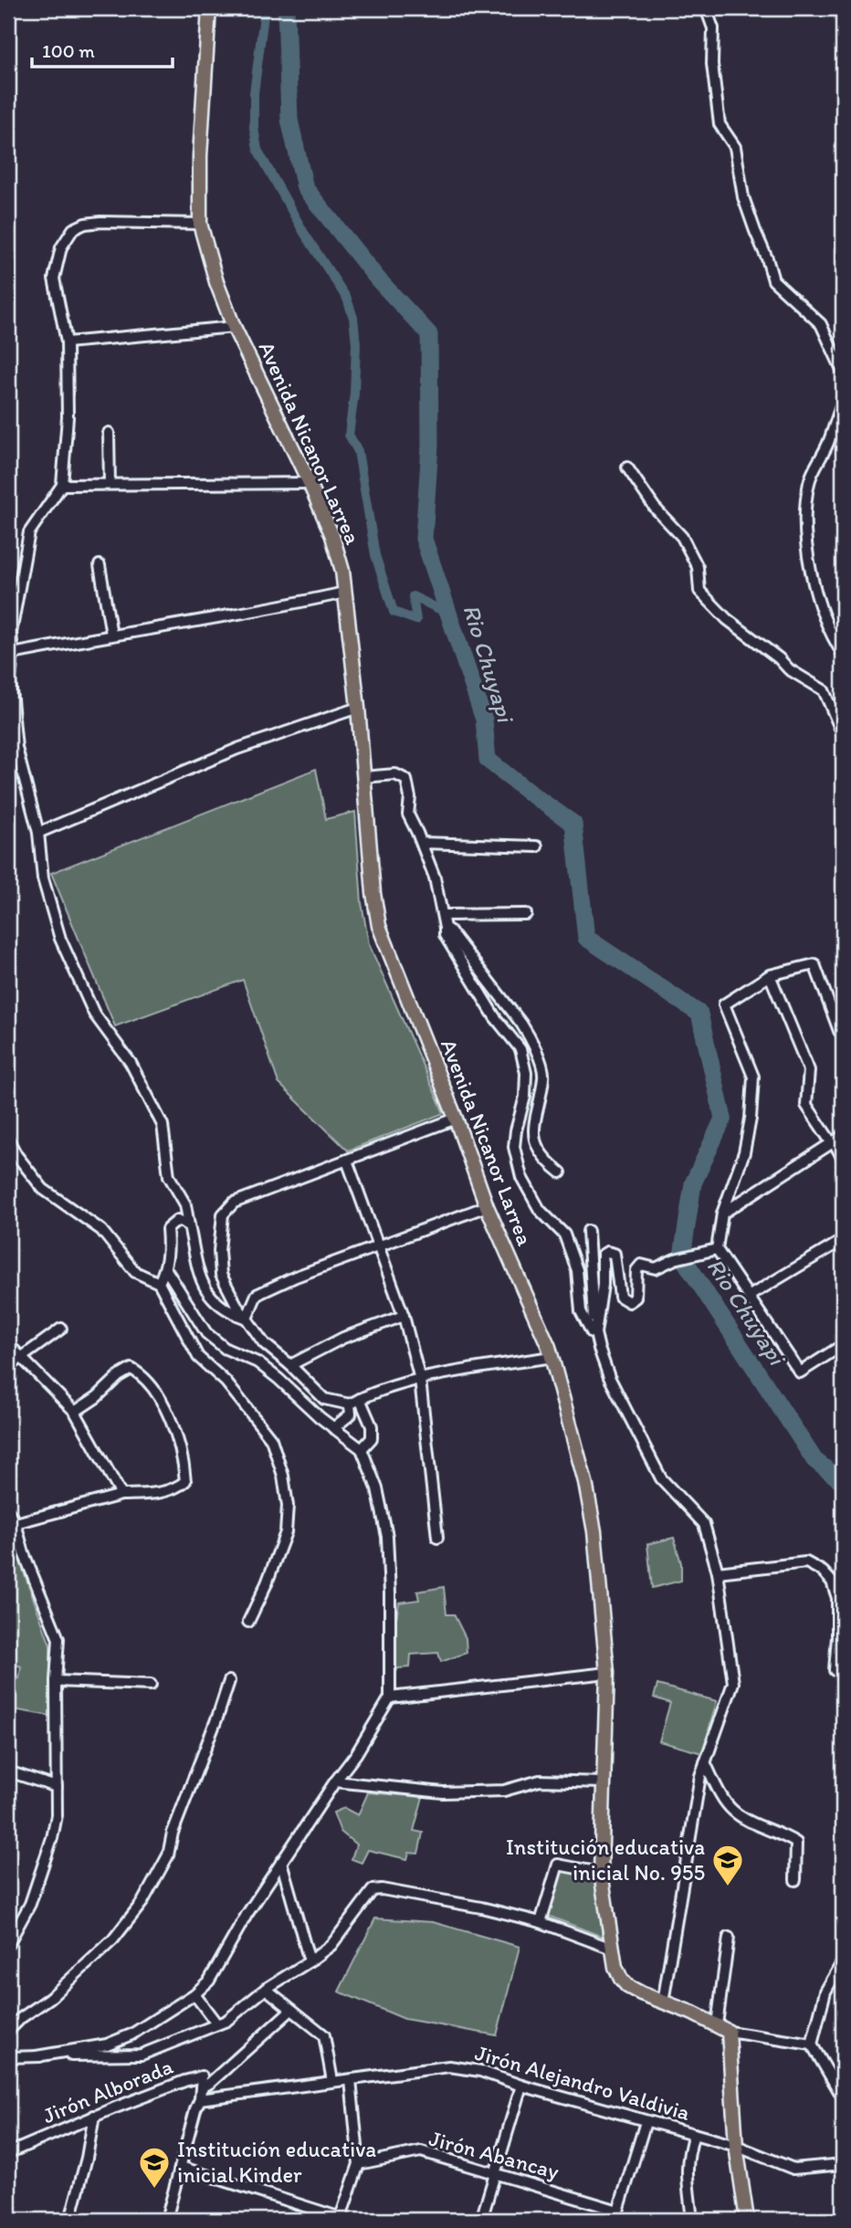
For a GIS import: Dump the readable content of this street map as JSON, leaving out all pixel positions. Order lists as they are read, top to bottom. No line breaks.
{"streets":{"main road":["Avenida Nicanor Larrea"],"street":["Jirón Alejandro Valdivia","Jirón Alborada","Jirón Abancay"]},"crossings":[["Jirón Alejandro Valdivia","Jirón Alborada"]],"water":["Rio Chuyapi"],"places":{"school or university":["Institución educativa inicial No. 955","Institución educativa inicial Kinder"]},"scale_bar":"100 m"}
